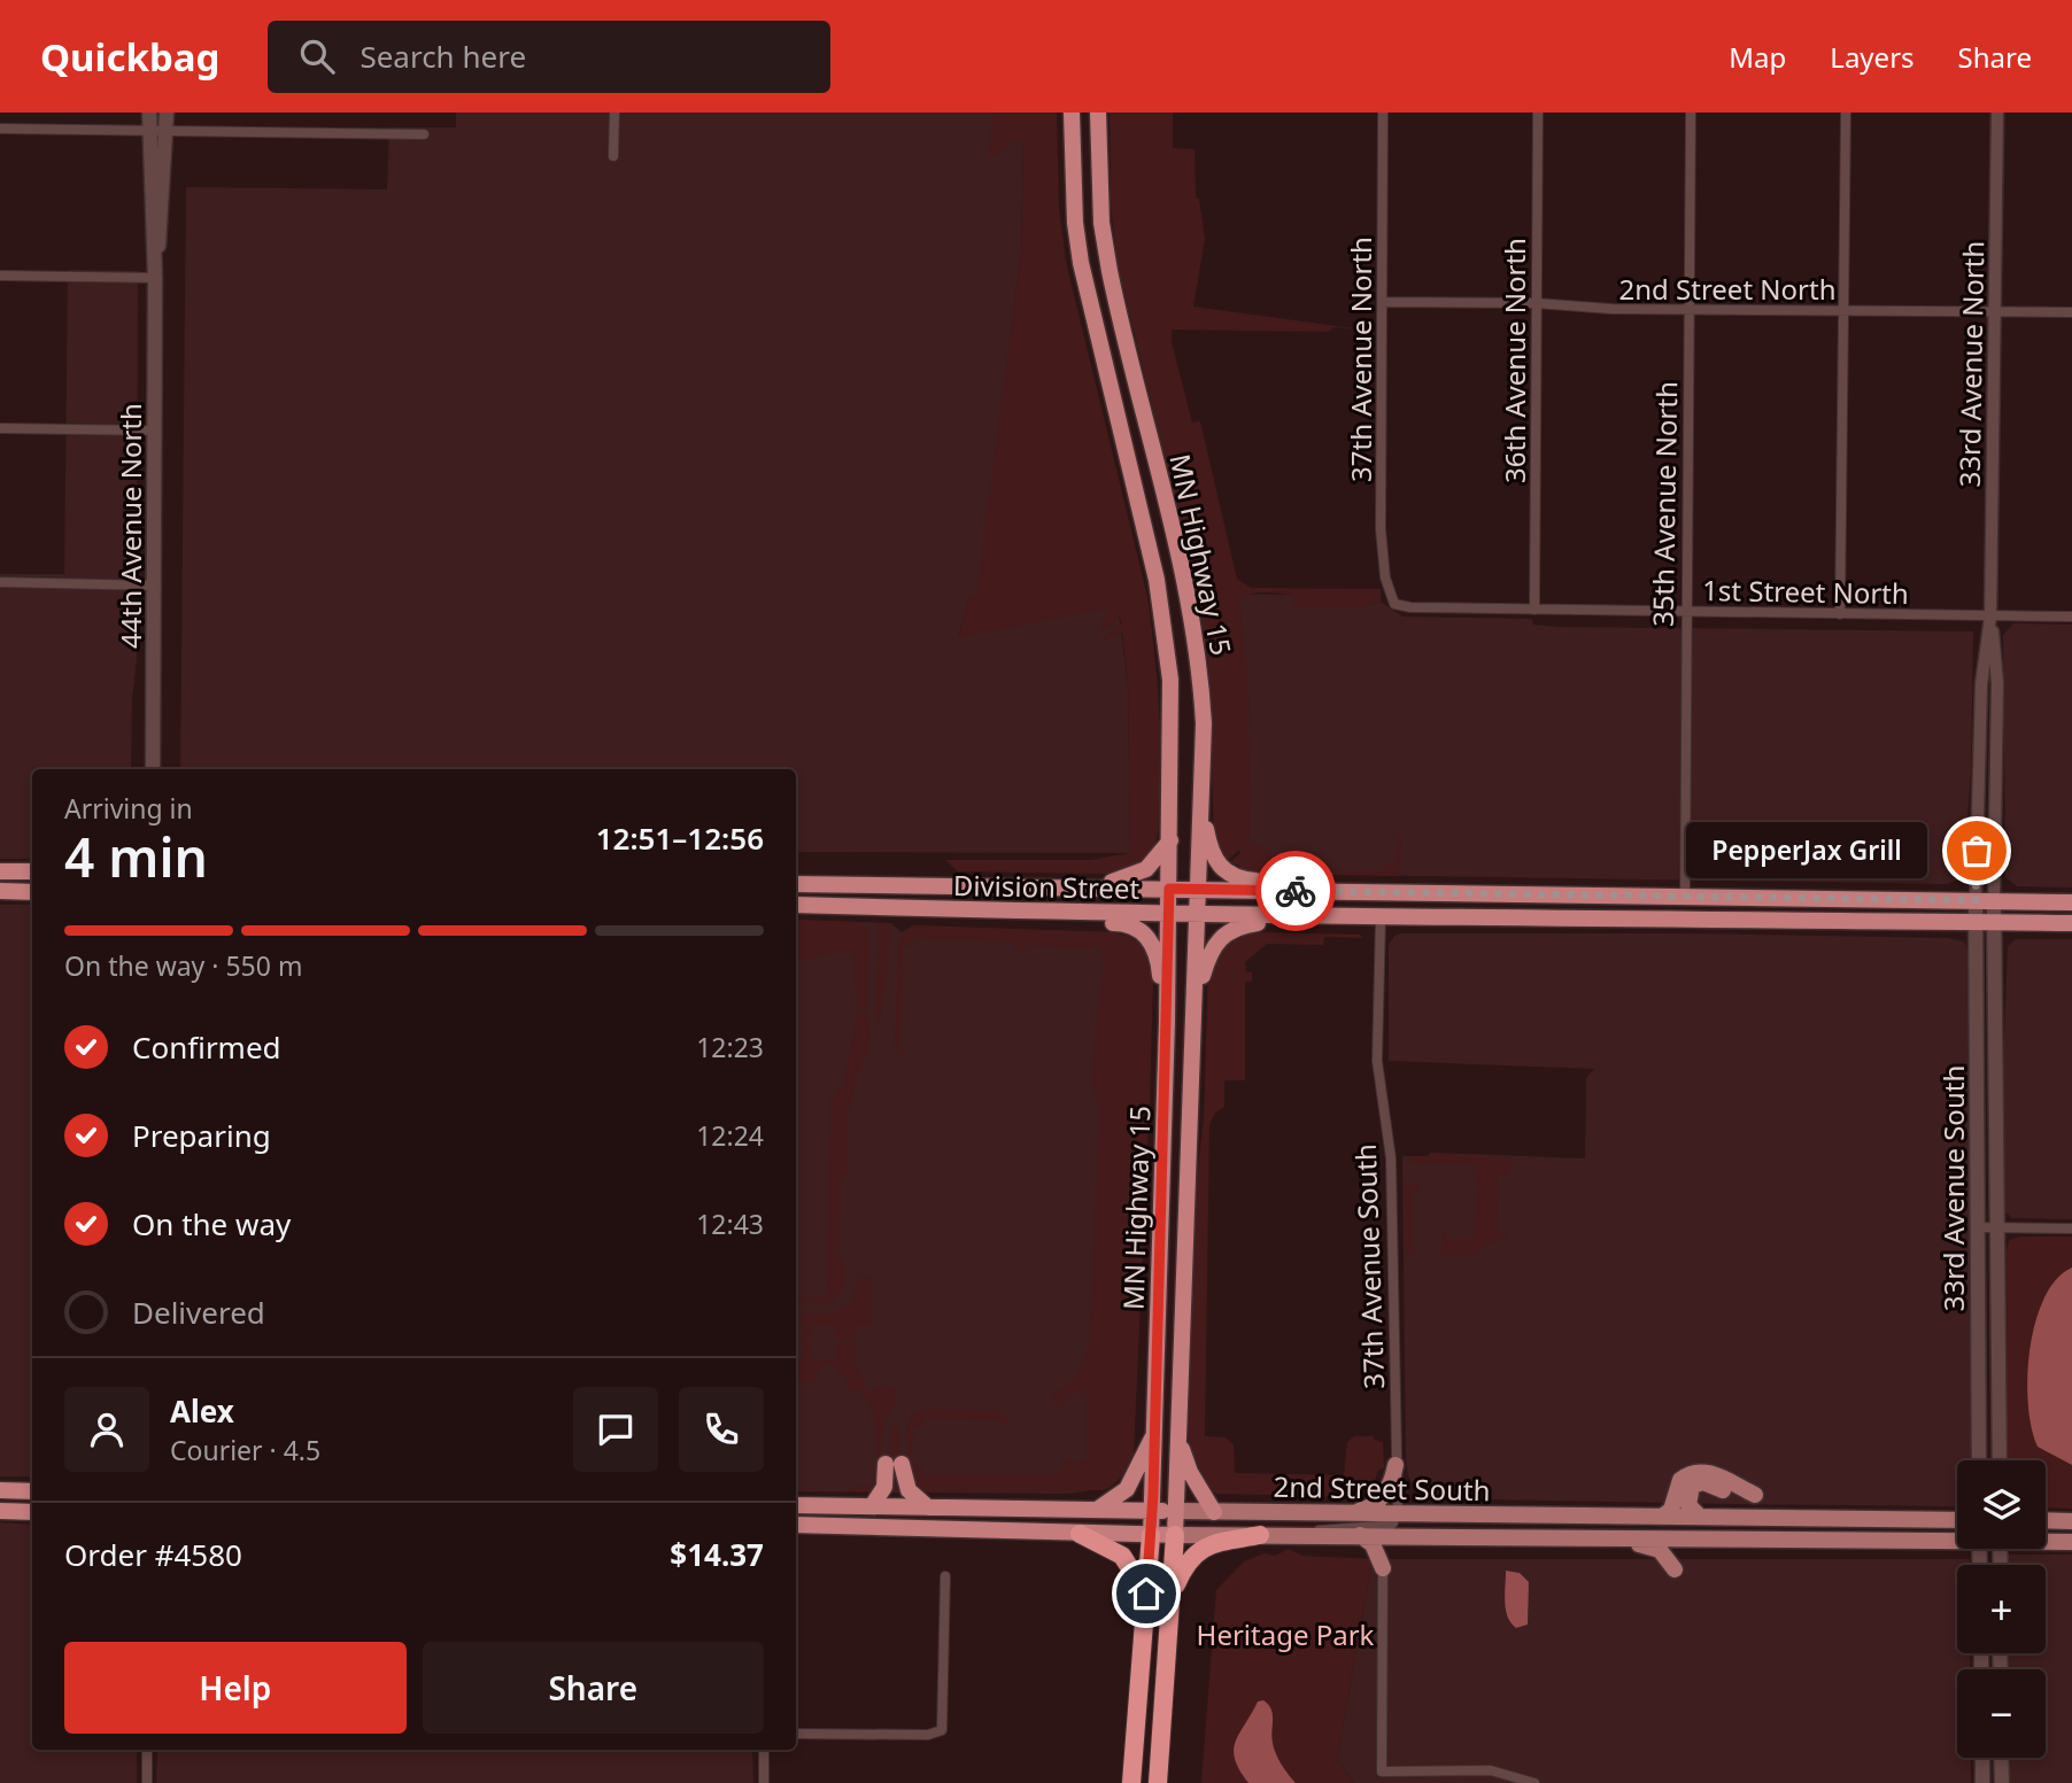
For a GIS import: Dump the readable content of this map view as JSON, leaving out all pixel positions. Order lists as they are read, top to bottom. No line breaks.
{"streets":{"highway":["MN Highway 15","Division Street","2nd Street South"],"main road":["44th Avenue North","33rd Avenue South"],"street":["2nd Street North","37th Avenue North","36th Avenue North","33rd Avenue North","35th Avenue North","1st Street North","37th Avenue South"]},"crossings":[["2nd Street North","37th Avenue North"],["2nd Street North","36th Avenue North"],["2nd Street North","33rd Avenue North"],["2nd Street North","35th Avenue North"],["37th Avenue North","1st Street North"],["36th Avenue North","1st Street North"],["33rd Avenue North","1st Street North"],["33rd Avenue North","Division Street"],["33rd Avenue North","33rd Avenue South"],["35th Avenue North","1st Street North"],["35th Avenue North","Division Street"],["MN Highway 15","Division Street"],["MN Highway 15","2nd Street South"],["Division Street","33rd Avenue South"],["Division Street","37th Avenue South"],["37th Avenue South","2nd Street South"]],"parks":["Heritage Park"],"places":["PepperJax Grill"],"page":{"header":"Quickbag","search":"Search here","nav":["Map","Layers","Share"],"heading":["4 min","Arriving in","12:51–12:56"],"panel":["Alex","Courier · 4.5","Order #4580","$14.37"],"bubble":"PepperJax Grill","bar":"On the way · 550 m","list":[["Confirmed","12:23"],["Preparing","12:24"],["On the way","12:43"],"Delivered"],"map_buttons":["+","−"],"buttons":["Help","Share"]}}
